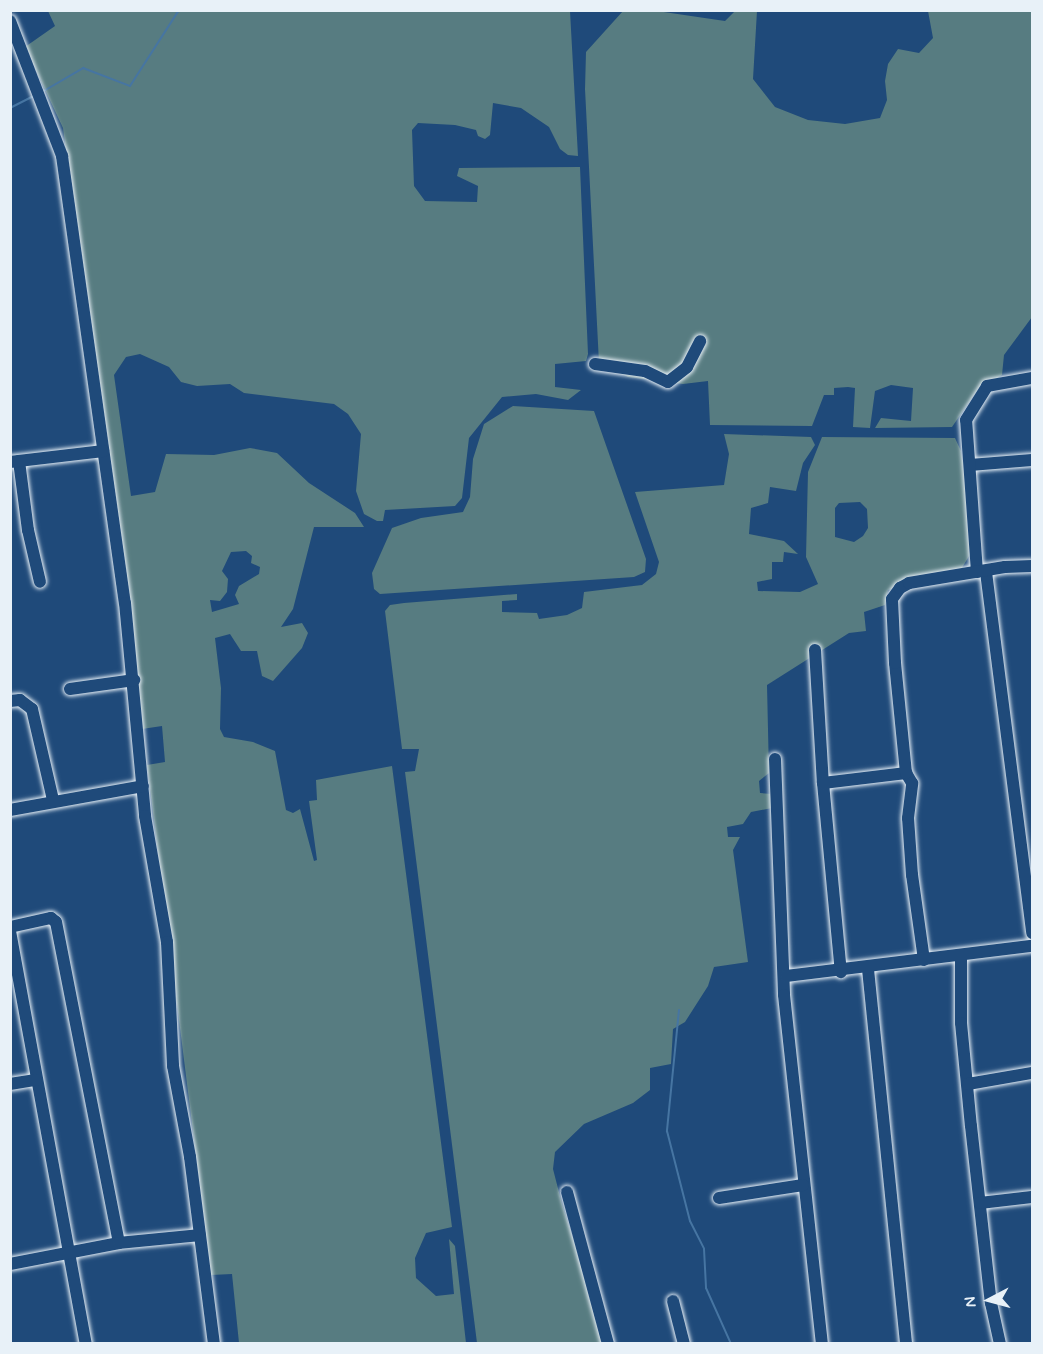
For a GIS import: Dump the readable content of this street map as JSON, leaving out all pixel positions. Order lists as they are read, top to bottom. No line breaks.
{"north":"left"}
